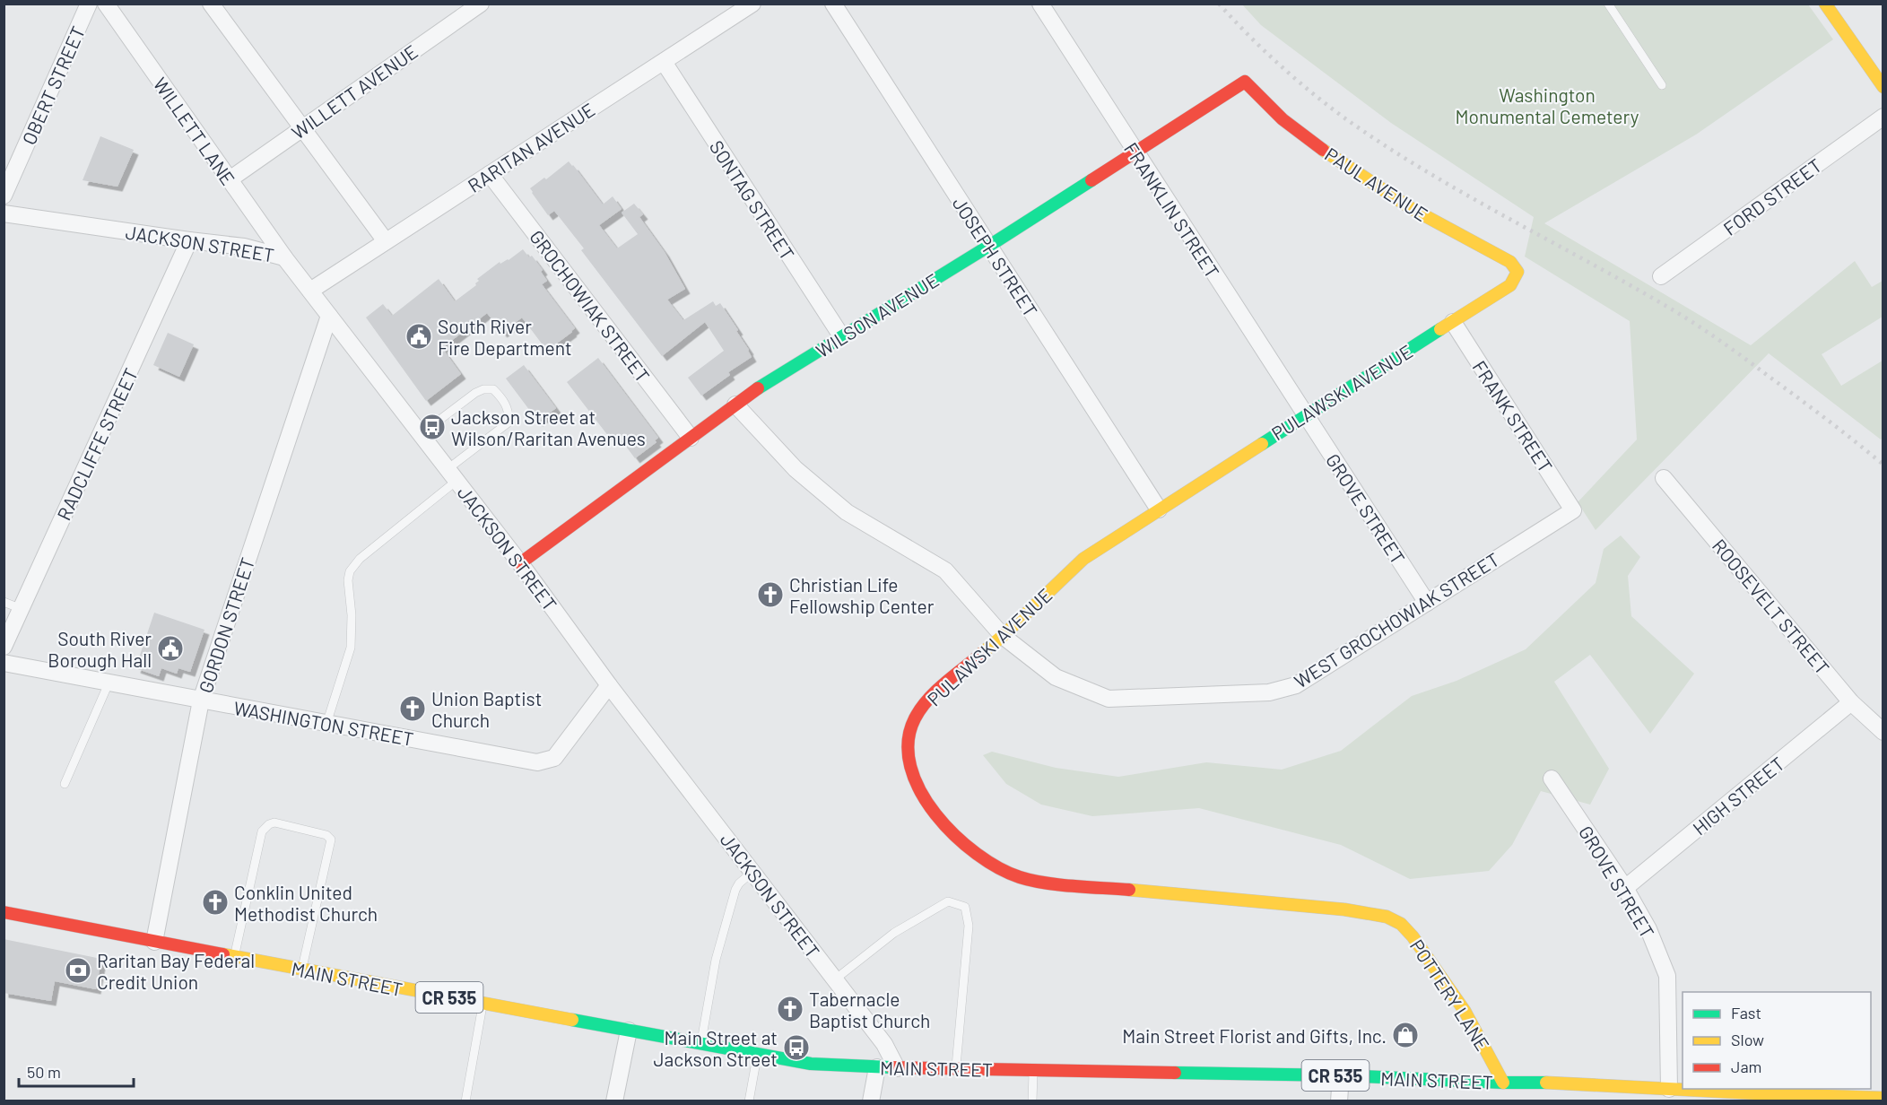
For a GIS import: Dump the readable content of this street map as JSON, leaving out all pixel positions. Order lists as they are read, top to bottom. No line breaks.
{"streets":{"street":["OBERT STREET","WILLETT AVENUE","WILLETT LANE","RARITAN AVENUE","PAUL AVENUE","FORD STREET","SONTAG STREET","FRANKLIN STREET","JACKSON STREET","JOSEPH STREET","GROCHOWIAK STREET","WILSON AVENUE","PULAWSKI AVENUE","FRANK STREET","RADCLIFFE STREET","GROVE STREET","ROOSEVELT STREET","WEST GROCHOWIAK STREET","GORDON STREET","WASHINGTON STREET","HIGH STREET","MAIN STREET","POTTERY LANE","CR 535"]},"crossings":[["WILLETT AVENUE","WILLETT LANE"],["WILLETT LANE","JACKSON STREET"],["RARITAN AVENUE","SONTAG STREET"],["RARITAN AVENUE","JACKSON STREET"],["RARITAN AVENUE","GROCHOWIAK STREET"],["PAUL AVENUE","WILSON AVENUE"],["PAUL AVENUE","PULAWSKI AVENUE"],["SONTAG STREET","WILSON AVENUE"],["FRANKLIN STREET","WILSON AVENUE"],["FRANKLIN STREET","PULAWSKI AVENUE"],["FRANKLIN STREET","GROVE STREET"],["JACKSON STREET","WILSON AVENUE"],["JACKSON STREET","RADCLIFFE STREET"],["JACKSON STREET","GORDON STREET"],["JACKSON STREET","WASHINGTON STREET"],["JACKSON STREET","MAIN STREET"],["JOSEPH STREET","WILSON AVENUE"],["JOSEPH STREET","PULAWSKI AVENUE"],["GROCHOWIAK STREET","WILSON AVENUE"],["WILSON AVENUE","WEST GROCHOWIAK STREET"],["PULAWSKI AVENUE","FRANK STREET"],["PULAWSKI AVENUE","GROVE STREET"],["PULAWSKI AVENUE","WEST GROCHOWIAK STREET"],["PULAWSKI AVENUE","POTTERY LANE"],["FRANK STREET","WEST GROCHOWIAK STREET"],["GROVE STREET","WEST GROCHOWIAK STREET"],["GROVE STREET","HIGH STREET"],["GROVE STREET","MAIN STREET"],["ROOSEVELT STREET","HIGH STREET"],["GORDON STREET","WASHINGTON STREET"],["GORDON STREET","MAIN STREET"],["MAIN STREET","POTTERY LANE"]],"parks":["Washington Monumental Cemetery"],"places":{"public building":["South River Fire Department","South River Borough Hall"],"bus stop":["Jackson Street at Wilson/Raritan Avenues","Main Street at Jackson Street"],"church":["Christian Life Fellowship Center","Union Baptist Church","Conklin United Methodist Church","Tabernacle Baptist Church"],"bank":["Raritan Bay Federal Credit Union"],"shop":["Main Street Florist and Gifts, Inc."]},"legend":["Fast","Slow","Jam"],"scale_bar":"50 m"}
